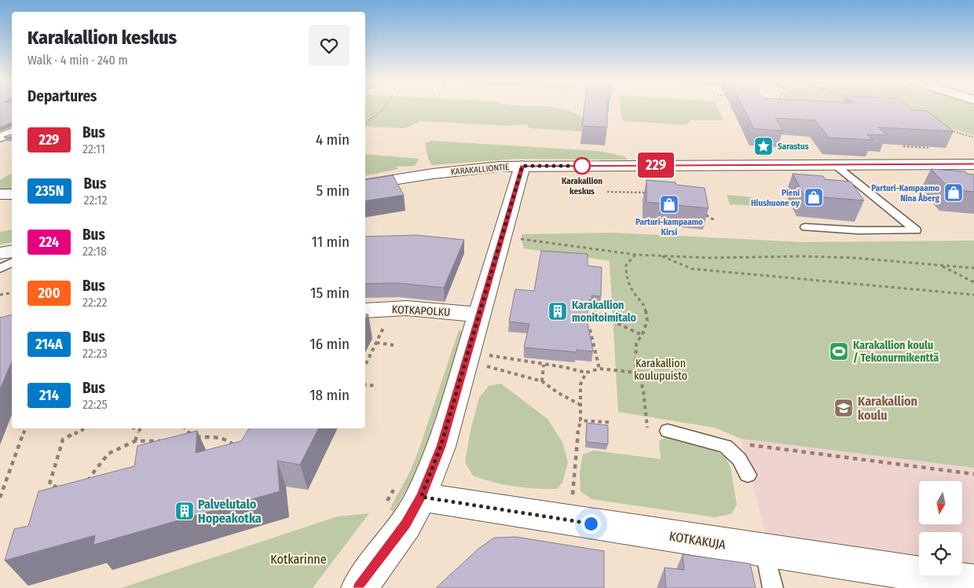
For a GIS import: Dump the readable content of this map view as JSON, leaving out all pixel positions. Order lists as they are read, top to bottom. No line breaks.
{"streets":{"street":["KARAKALLIONTIE","KOTKAPOLKU","KOTKAKUJA"]},"parks":["Karakallion koulupuisto","Kotkarinne"],"places":{"place":["Sarastus"],"other":["Karakallion keskus"],"shop":["Parturi-Kampaamo Nina Åberg","Pieni Hiushuone oy","Parturi-kampaamo Kirsi"],"building":["Karakallion monitoimitalo","Palvelutalo Hopeakotka"],"sports":["Karakallion koulu / Tekonurmikenttä"],"school or university":["Karakallion koulu"]},"lines":["bus line 229"],"north":"bottom","page":{"on_map":"229","heading":[["Karakallion keskus","Walk · 4 min · 240 m"],"Departures"],"list":[{"mark":"229","name":"Bus","note":"22:11","value":"4 min"},{"mark":"235N","name":"Bus","note":"22:12","value":"5 min"},{"mark":"224","name":"Bus","note":"22:18","value":"11 min"},{"mark":"200","name":"Bus","note":"22:22","value":"15 min"},{"mark":"214A","name":"Bus","note":"22:23","value":"16 min"},{"mark":"214","name":"Bus","note":"22:25","value":"18 min"}]}}
